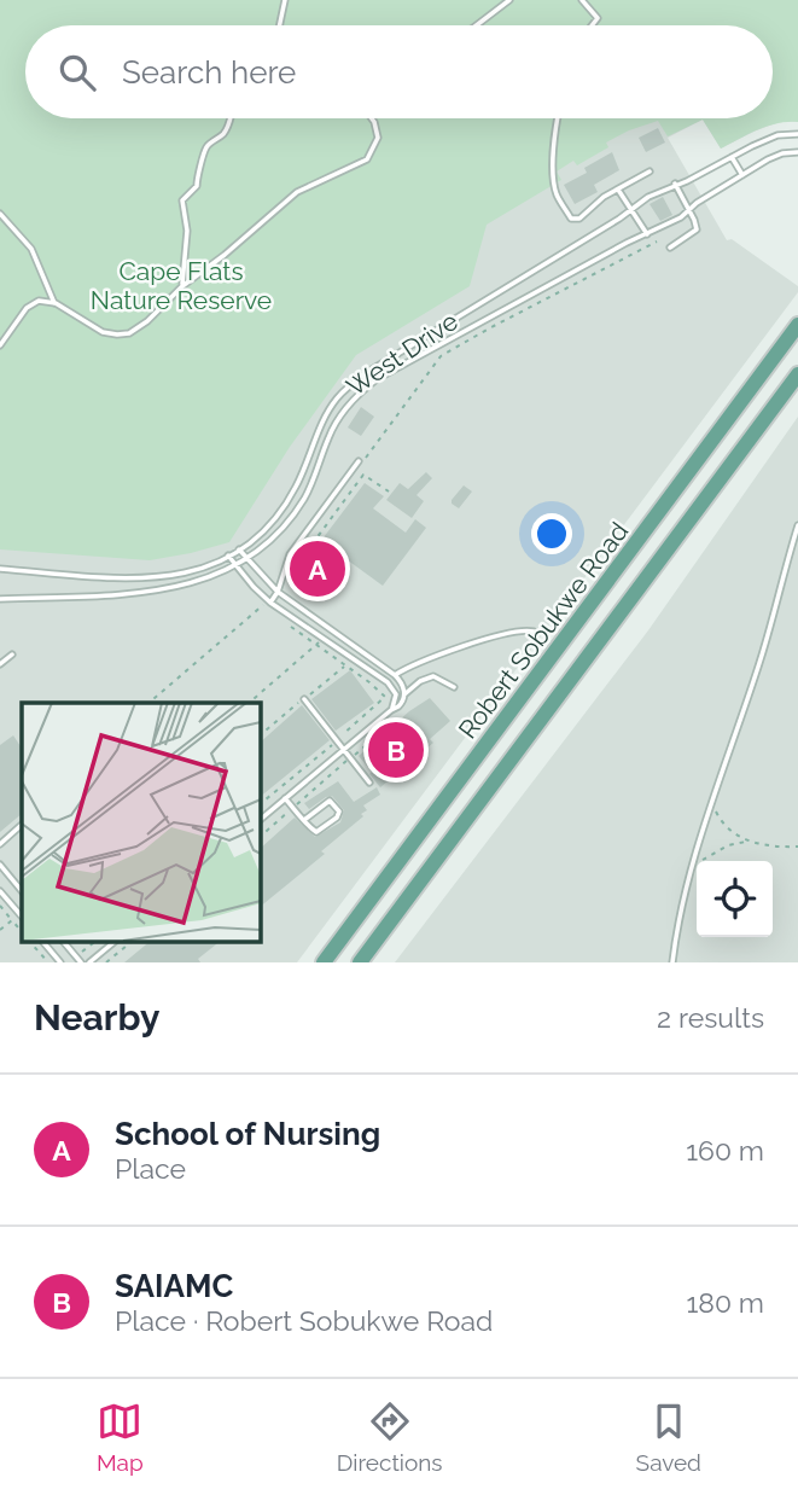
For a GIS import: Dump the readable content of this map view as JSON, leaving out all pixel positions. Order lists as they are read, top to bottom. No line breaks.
{"streets":{"main road":["Robert Sobukwe Road"],"lane":["West Drive"]},"parks":["Cape Flats Nature Reserve"],"page":{"search":"Search here","pins":["A","B"],"heading":["Nearby","2 results"],"list":[{"mark":"A","name":"School of Nursing","note":"Place","value":"160 m"},{"mark":"B","name":"SAIAMC","note":"Place · Robert Sobukwe Road","value":"180 m"}],"nav":["Map","Directions","Saved"]}}
